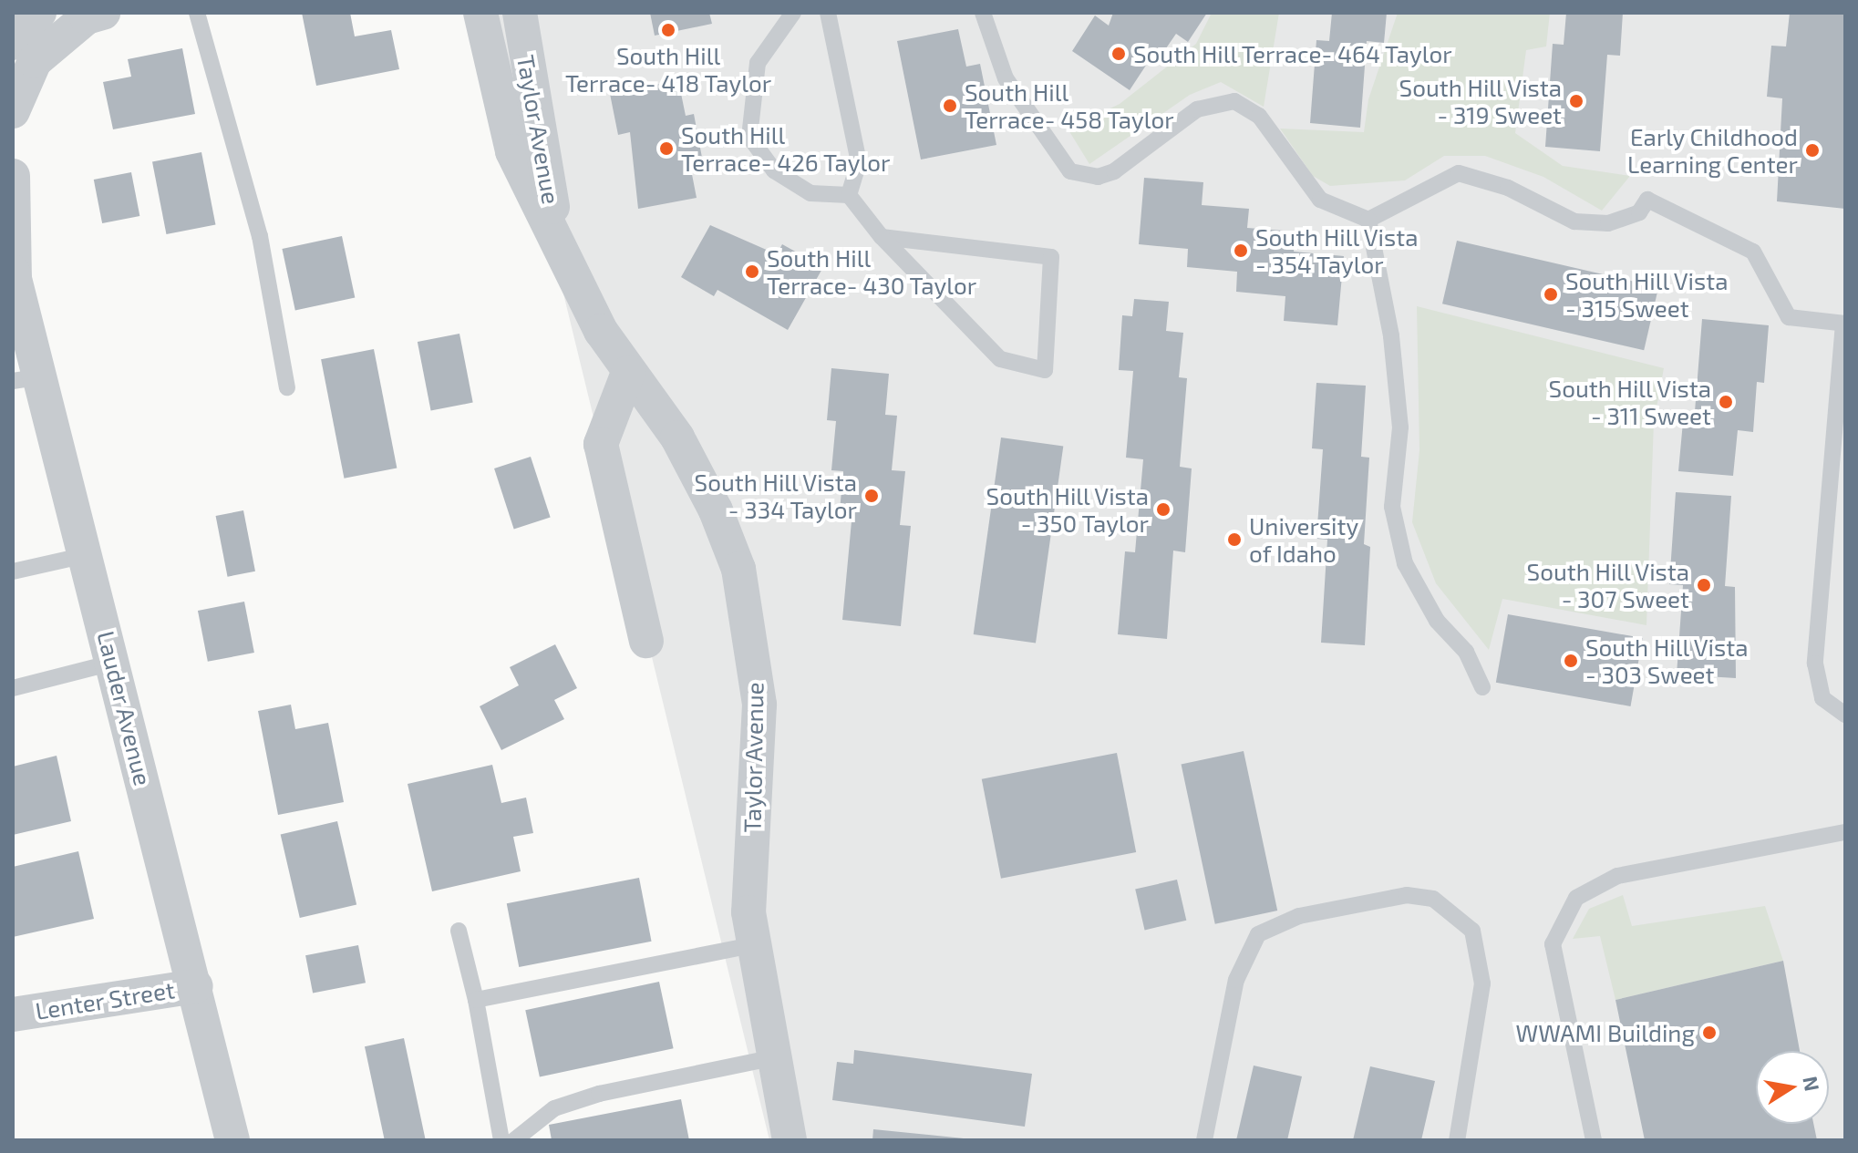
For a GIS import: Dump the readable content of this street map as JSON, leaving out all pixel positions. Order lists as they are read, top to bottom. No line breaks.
{"streets":{"street":["Taylor Avenue","Lauder Avenue","Lenter Street"]},"crossings":[["Lauder Avenue","Lenter Street"]],"places":["South Hill Terrace- 418 Taylor","South Hill Terrace- 464 Taylor","South Hill Vista - 319 Sweet","South Hill Terrace- 458 Taylor","South Hill Terrace- 426 Taylor","Early Childhood Learning Center","South Hill Vista - 354 Taylor","South Hill Terrace- 430 Taylor","South Hill Vista - 315 Sweet","South Hill Vista - 311 Sweet","South Hill Vista - 334 Taylor","South Hill Vista - 350 Taylor","University of Idaho","South Hill Vista - 307 Sweet","South Hill Vista - 303 Sweet","WWAMI Building"],"north":"right"}
